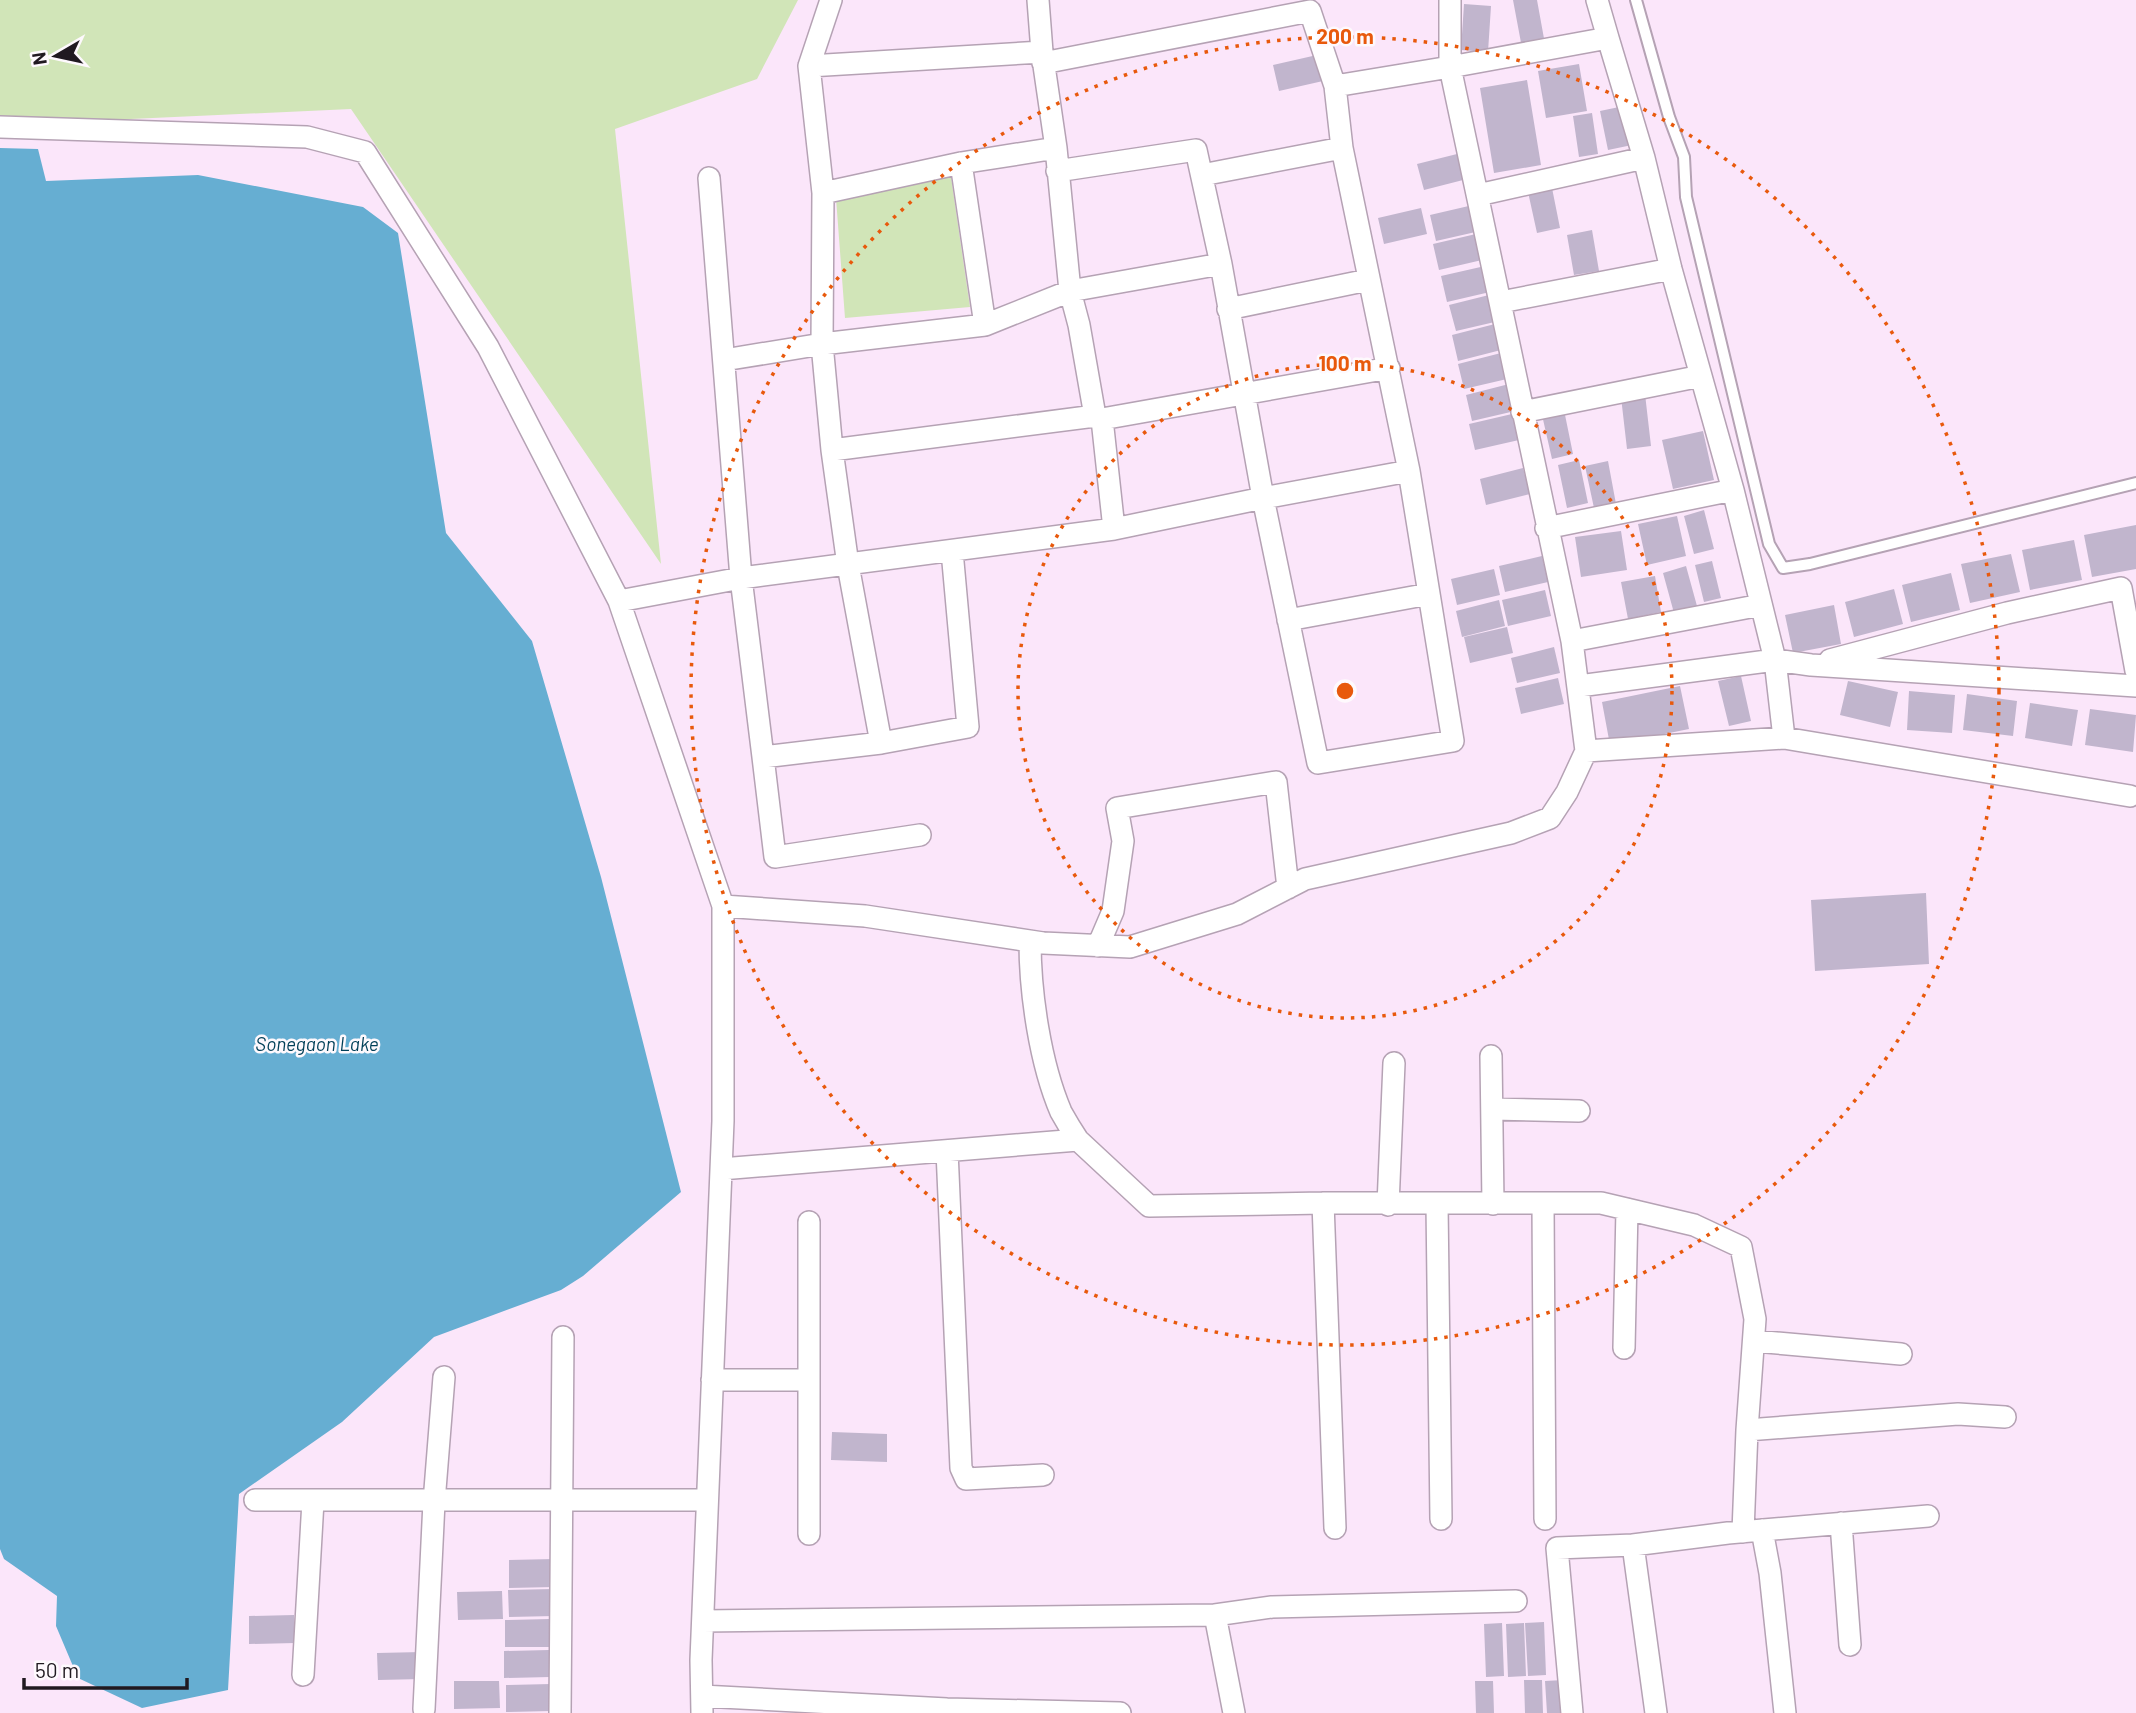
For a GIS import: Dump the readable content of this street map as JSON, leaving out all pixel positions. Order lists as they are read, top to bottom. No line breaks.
{"water":["Sonegaon Lake"],"scale_bar":"50 m","north":"left","rings":["200 m","100 m"]}
